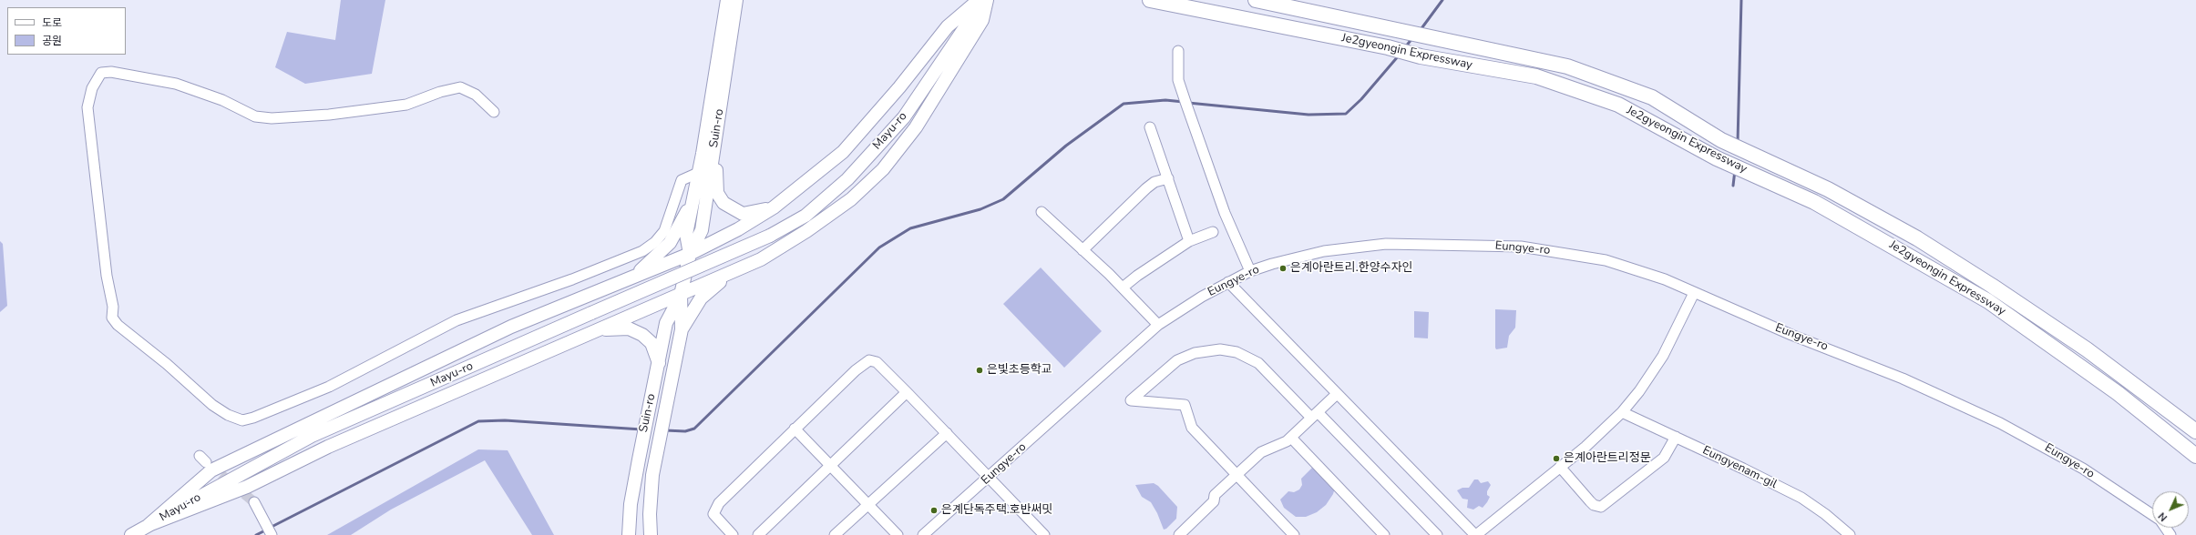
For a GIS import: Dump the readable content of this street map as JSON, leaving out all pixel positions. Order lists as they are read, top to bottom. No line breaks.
{"streets":{"highway":["Je2gyeongin Expressway"],"main road":["Suin-ro","Mayu-ro"],"street":["Eungye-ro","Eungyenam-gil"]},"places":["은계아란트리.한양수자인","은빛초등학교","은계아란트리정문","은계단독주택.호반써밋"],"legend":["도로","공원"],"north":"bottom left"}
